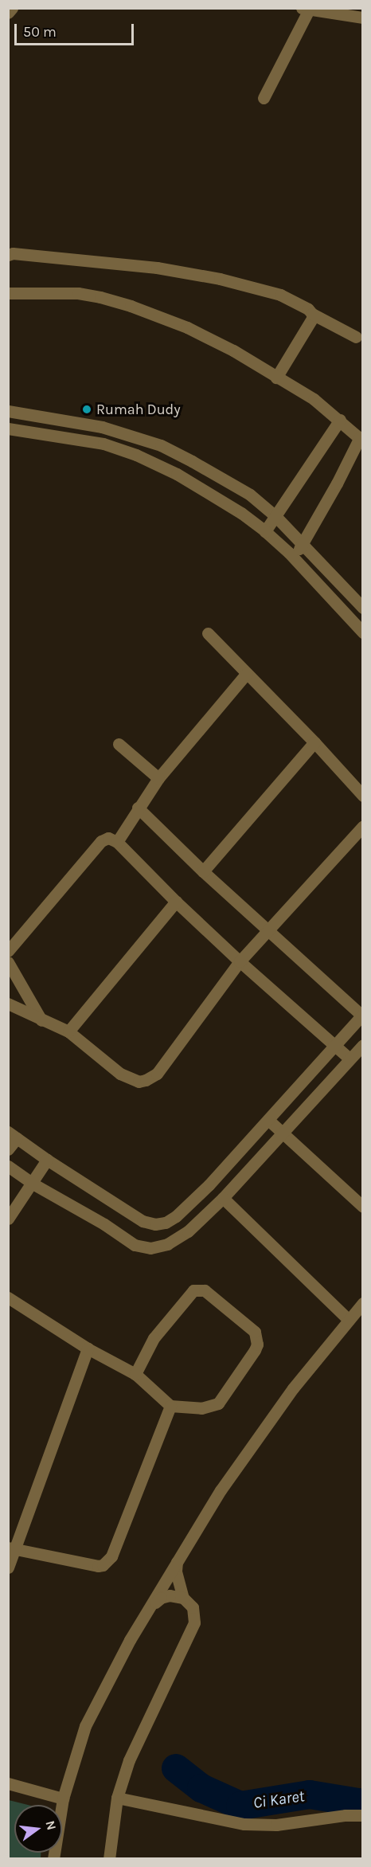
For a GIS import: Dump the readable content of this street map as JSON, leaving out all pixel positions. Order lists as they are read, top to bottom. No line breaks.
{"water":["Ci Karet"],"places":["Rumah Dudy"],"scale_bar":"50 m","north":"right"}
